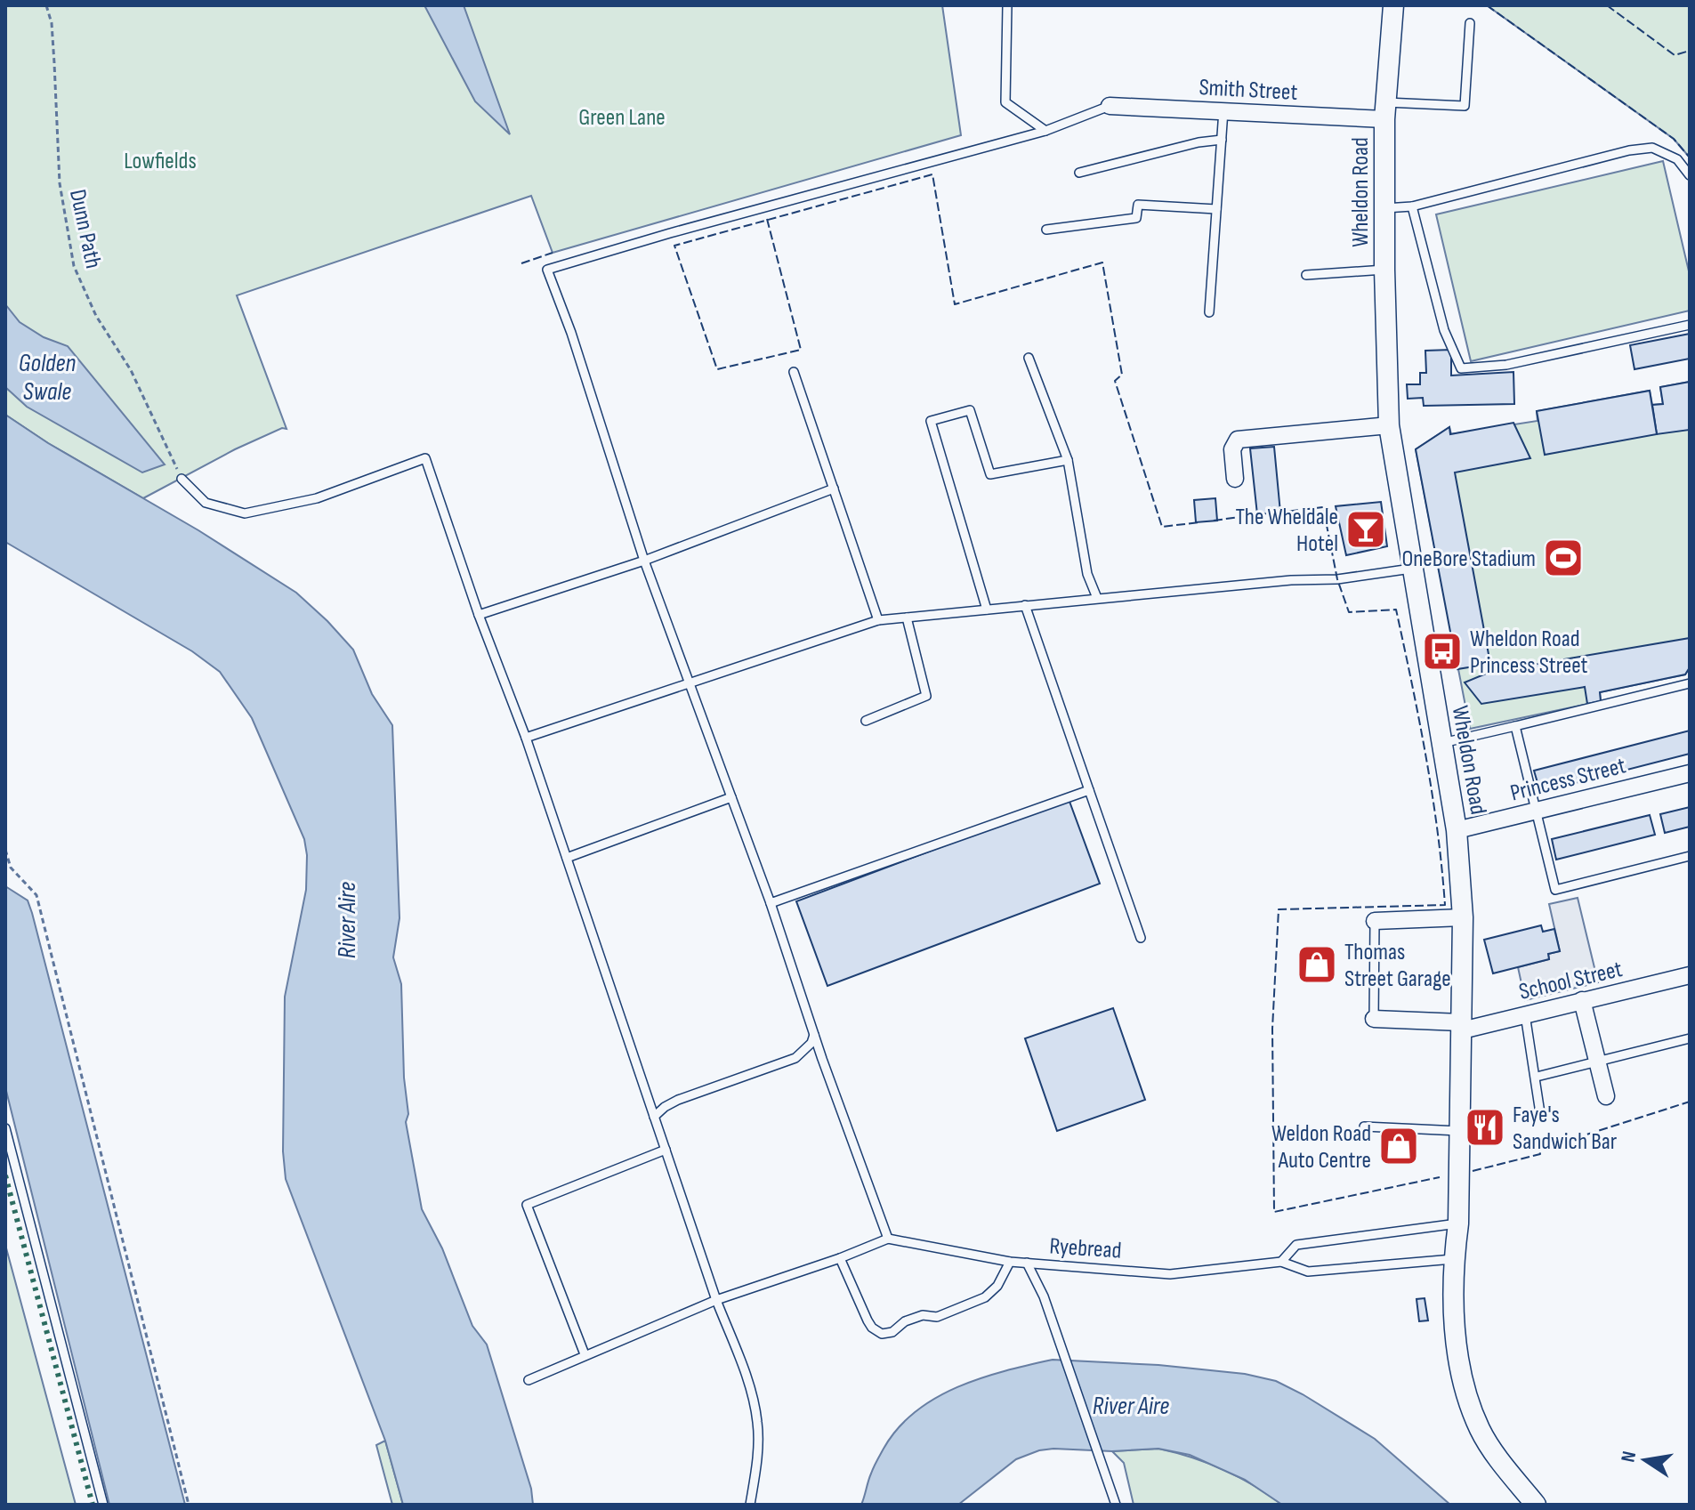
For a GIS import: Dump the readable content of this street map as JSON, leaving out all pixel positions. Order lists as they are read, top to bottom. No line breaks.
{"streets":{"street":["Smith Street","Wheldon Road","Princess Street","School Street"],"lane":["Ryebread"],"path":["Dunn Path"]},"crossings":[["Smith Street","Wheldon Road"],["Wheldon Road","Princess Street"],["Wheldon Road","School Street"],["Wheldon Road","Ryebread"]],"water":["Golden Swale","River Aire"],"parks":["Green Lane","Lowfields"],"places":{"bar":["The Wheldale Hotel"],"sports":["OneBore Stadium"],"bus stop":["Wheldon Road Princess Street"],"shop":["Thomas Street Garage","Weldon Road Auto Centre"],"restaurant":["Faye's Sandwich Bar"]},"north":"left"}
